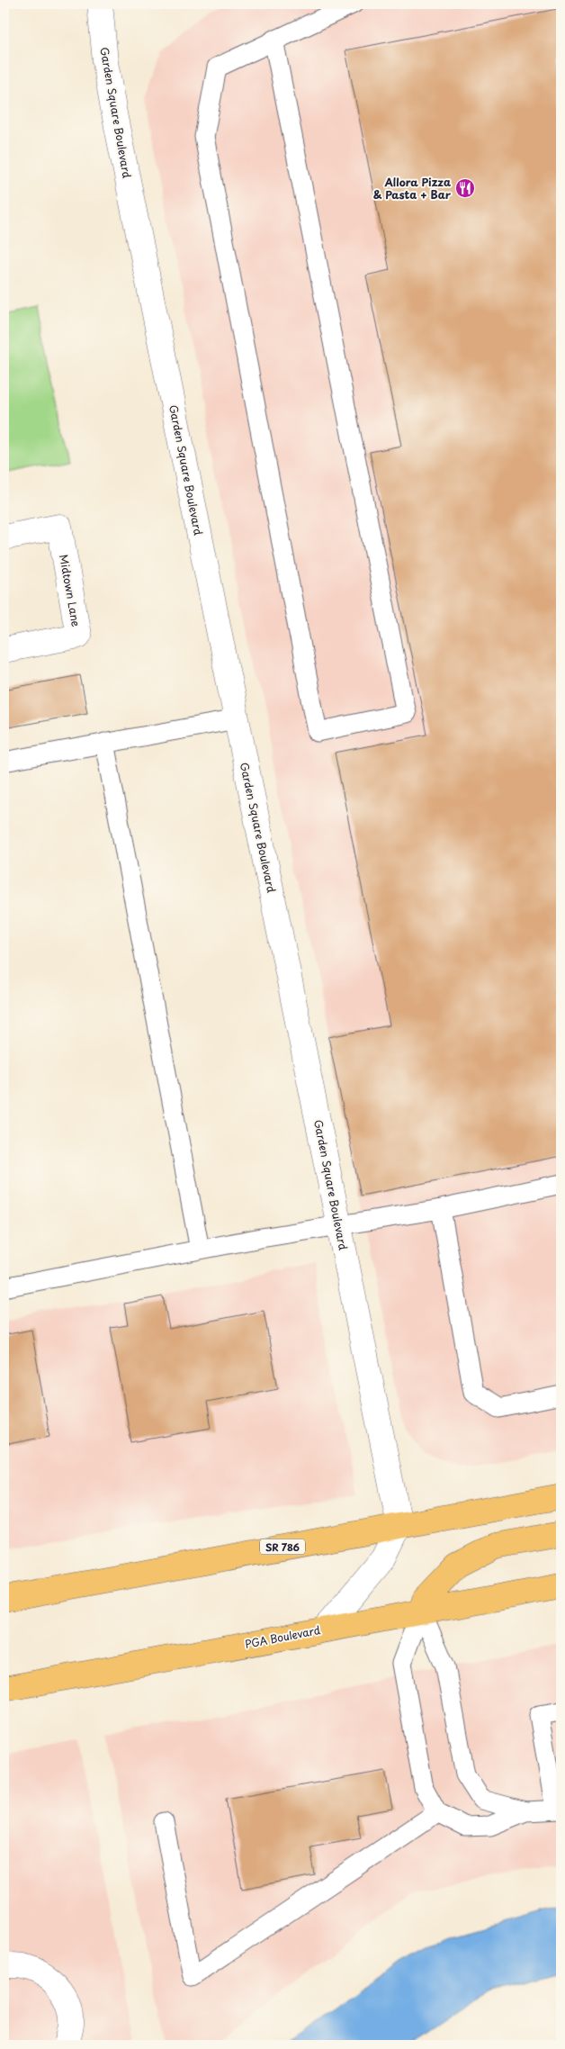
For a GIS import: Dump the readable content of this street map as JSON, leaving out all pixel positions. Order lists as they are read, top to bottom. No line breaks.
{"streets":{"main road":["SR 786","PGA Boulevard"],"street":["Garden Square Boulevard","Midtown Lane"]},"crossings":[["Garden Square Boulevard","SR 786"]],"places":{"restaurant":["Allora Pizza & Pasta + Bar"]}}
